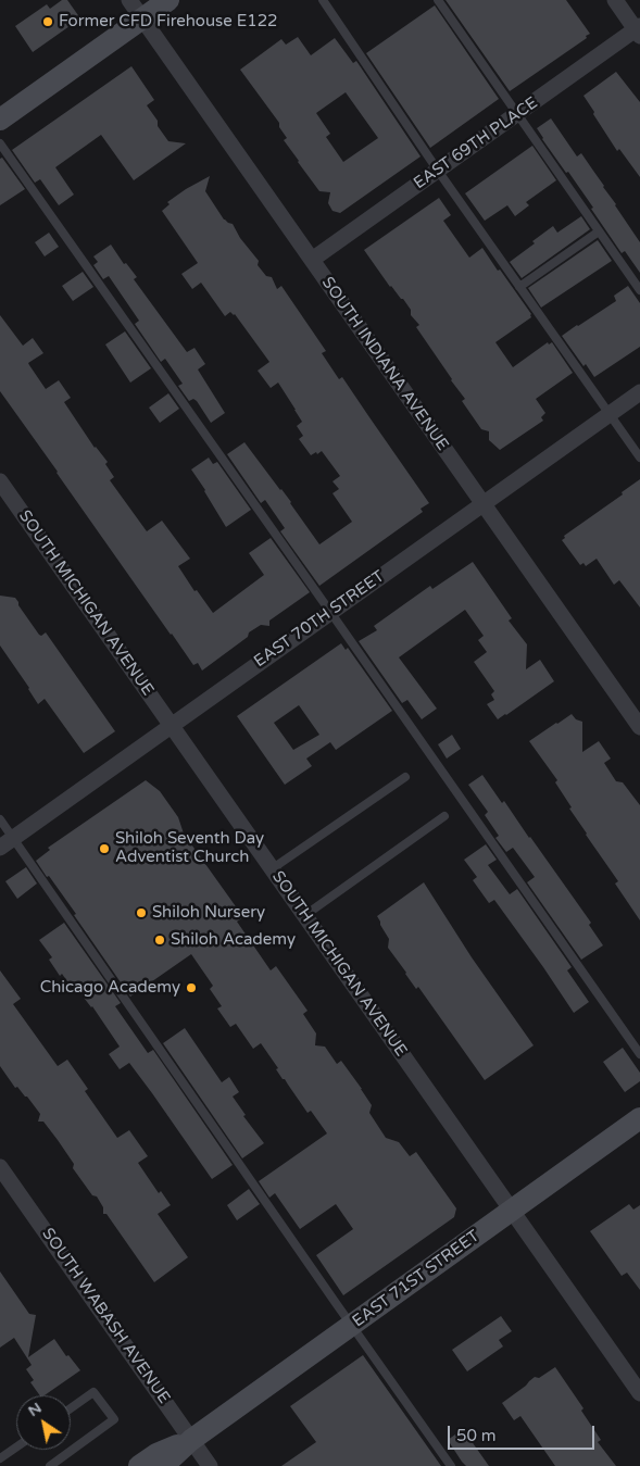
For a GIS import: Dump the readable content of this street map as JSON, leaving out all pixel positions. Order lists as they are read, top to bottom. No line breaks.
{"streets":{"main road":["EAST 71ST STREET"],"street":["EAST 69TH PLACE","SOUTH INDIANA AVENUE","SOUTH MICHIGAN AVENUE","EAST 70TH STREET","SOUTH WABASH AVENUE"]},"crossings":[["EAST 69TH PLACE","SOUTH INDIANA AVENUE"],["SOUTH INDIANA AVENUE","EAST 70TH STREET"],["SOUTH MICHIGAN AVENUE","EAST 70TH STREET"],["SOUTH MICHIGAN AVENUE","EAST 71ST STREET"],["EAST 71ST STREET","SOUTH WABASH AVENUE"]],"places":["Former CFD Firehouse E122","Shiloh Seventh Day Adventist Church","Shiloh Nursery","Shiloh Academy","Chicago Academy"],"scale_bar":"50 m","north":"top left"}
